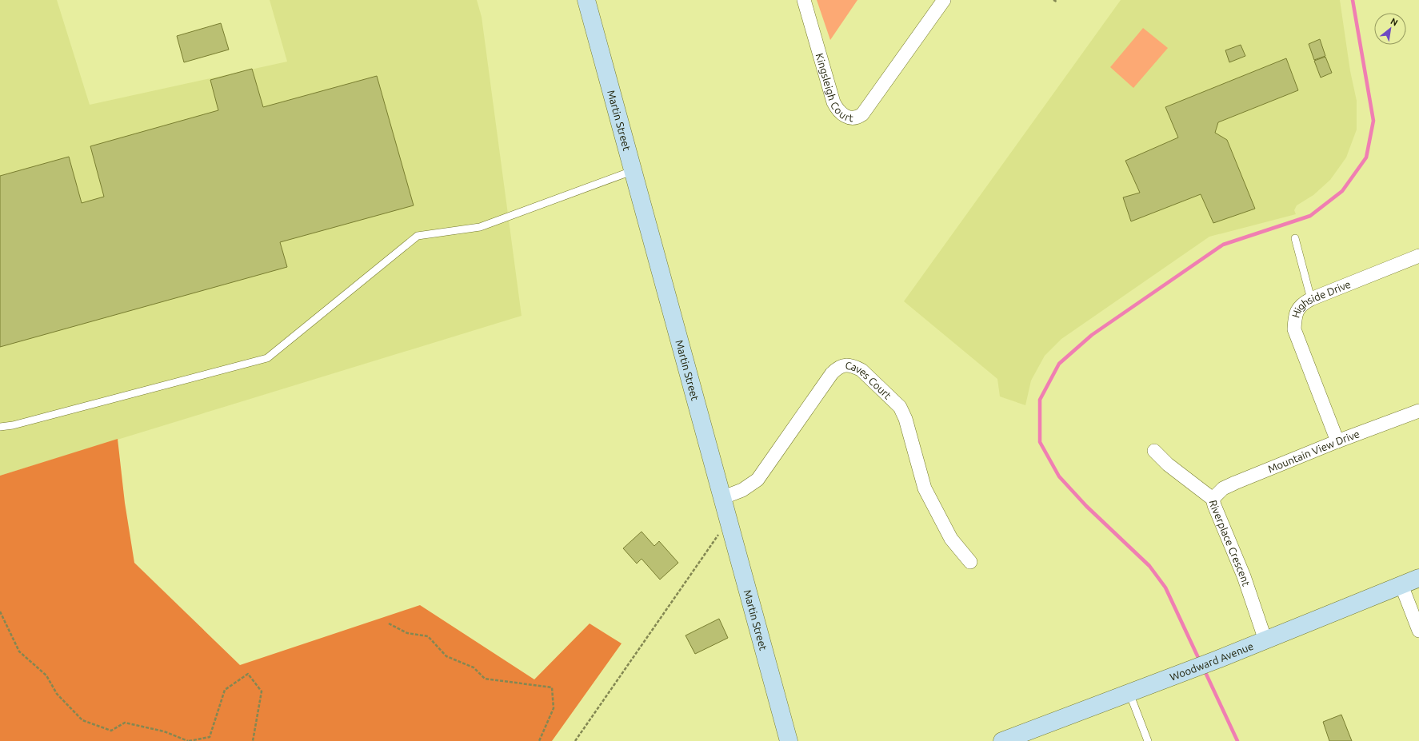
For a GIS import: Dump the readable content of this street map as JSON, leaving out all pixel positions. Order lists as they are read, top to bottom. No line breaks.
{"streets":{"street":["Kingsleigh Court","Martin Street","Highside Drive","Caves Court","Mountain View Drive","Riverplace Crescent","Woodward Avenue"]},"crossings":[["Martin Street","Caves Court"],["Highside Drive","Mountain View Drive"],["Mountain View Drive","Riverplace Crescent"],["Riverplace Crescent","Woodward Avenue"]],"north":"top right"}
